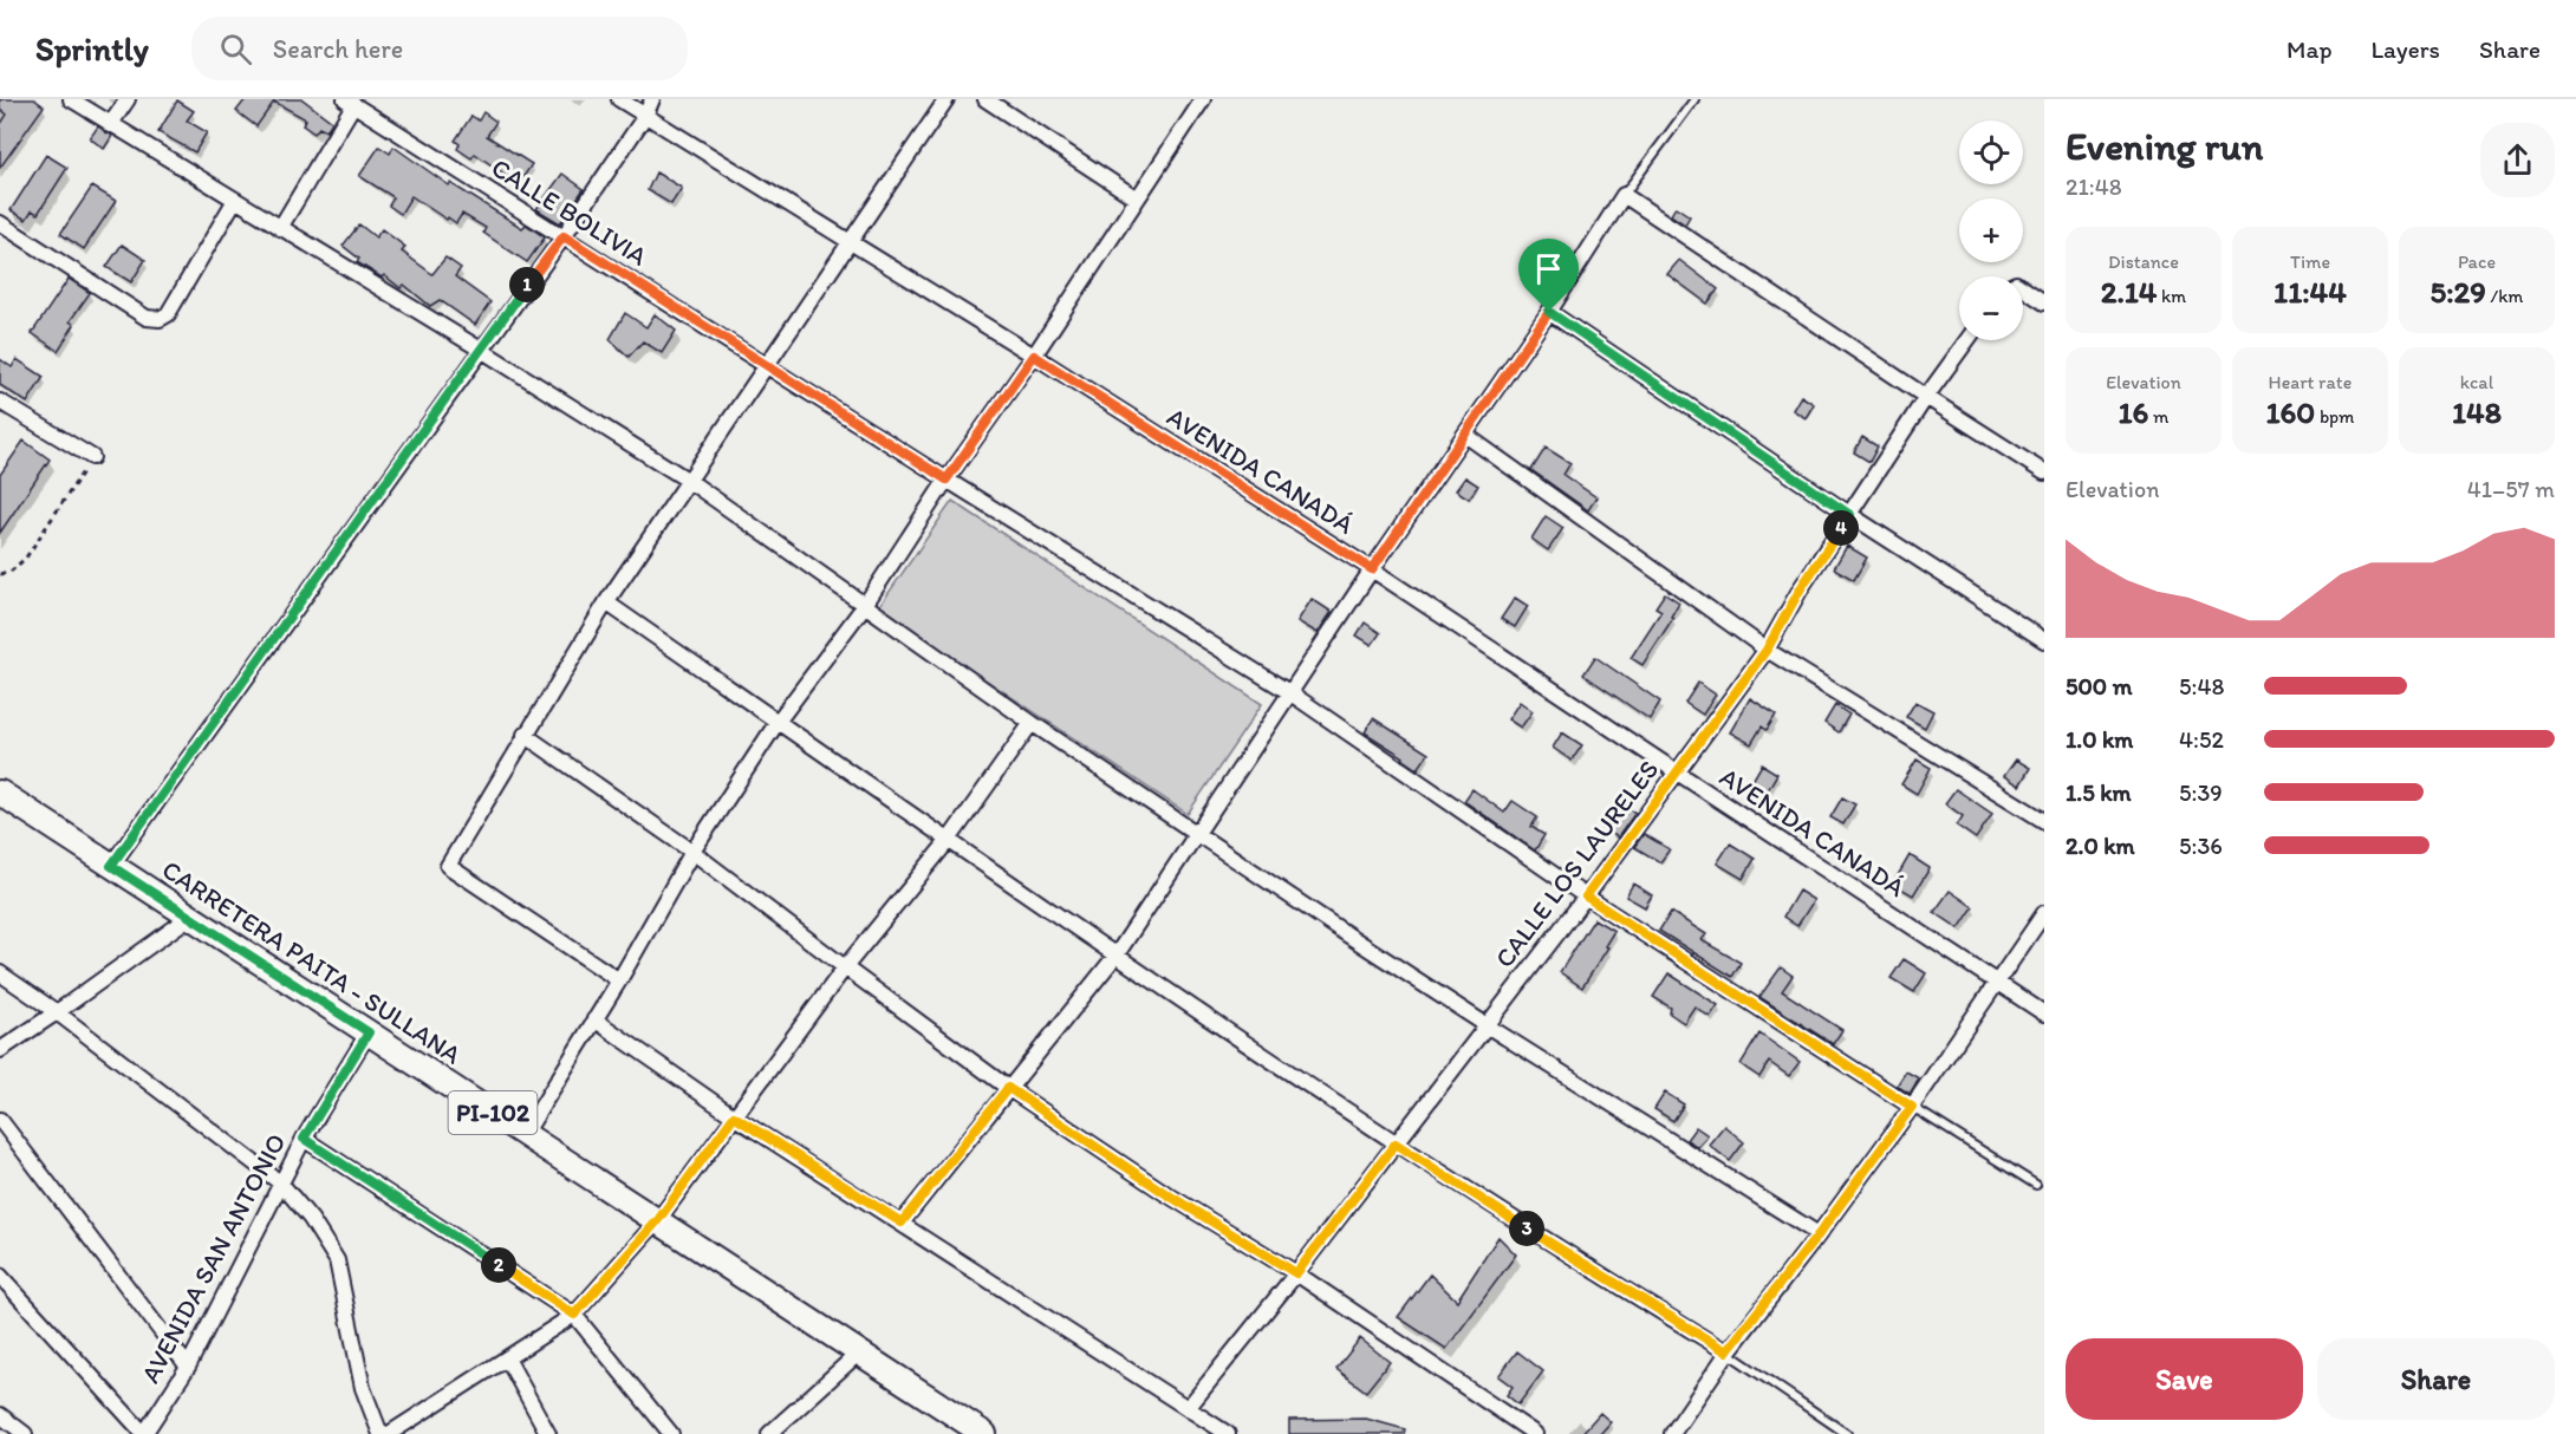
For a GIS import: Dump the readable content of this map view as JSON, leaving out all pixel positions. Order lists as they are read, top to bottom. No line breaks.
{"streets":{"main road":["CARRETERA PAITA - SULLANA","PI-102"],"street":["CALLE BOLIVIA","AVENIDA CANADÁ","CALLE LOS LAURELES","AVENIDA SAN ANTONIO"]},"crossings":[["CALLE BOLIVIA","CALLE LOS LAURELES"],["AVENIDA CANADÁ","CALLE LOS LAURELES"],["CARRETERA PAITA - SULLANA","AVENIDA SAN ANTONIO"]],"page":{"header":"Sprintly","search":"Search here","nav":["Map","Layers","Share"],"heading":["Evening run","21:48"],"map_buttons":["+","−"],"stats":[["Distance","2.14 km"],["Time","11:44"],["Pace","5:29 /km"],["Elevation","16 m"],["Heart rate","160 bpm"],["kcal","148"]],"pins":["1","4","3","2"],"chart":["Elevation","41–57 m"],"list":[{"name":"500 m","note":"5:48"},{"name":"1.0 km","note":"4:52"},{"name":"1.5 km","note":"5:39"},{"name":"2.0 km","note":"5:36"}],"buttons":["Save","Share"]}}
